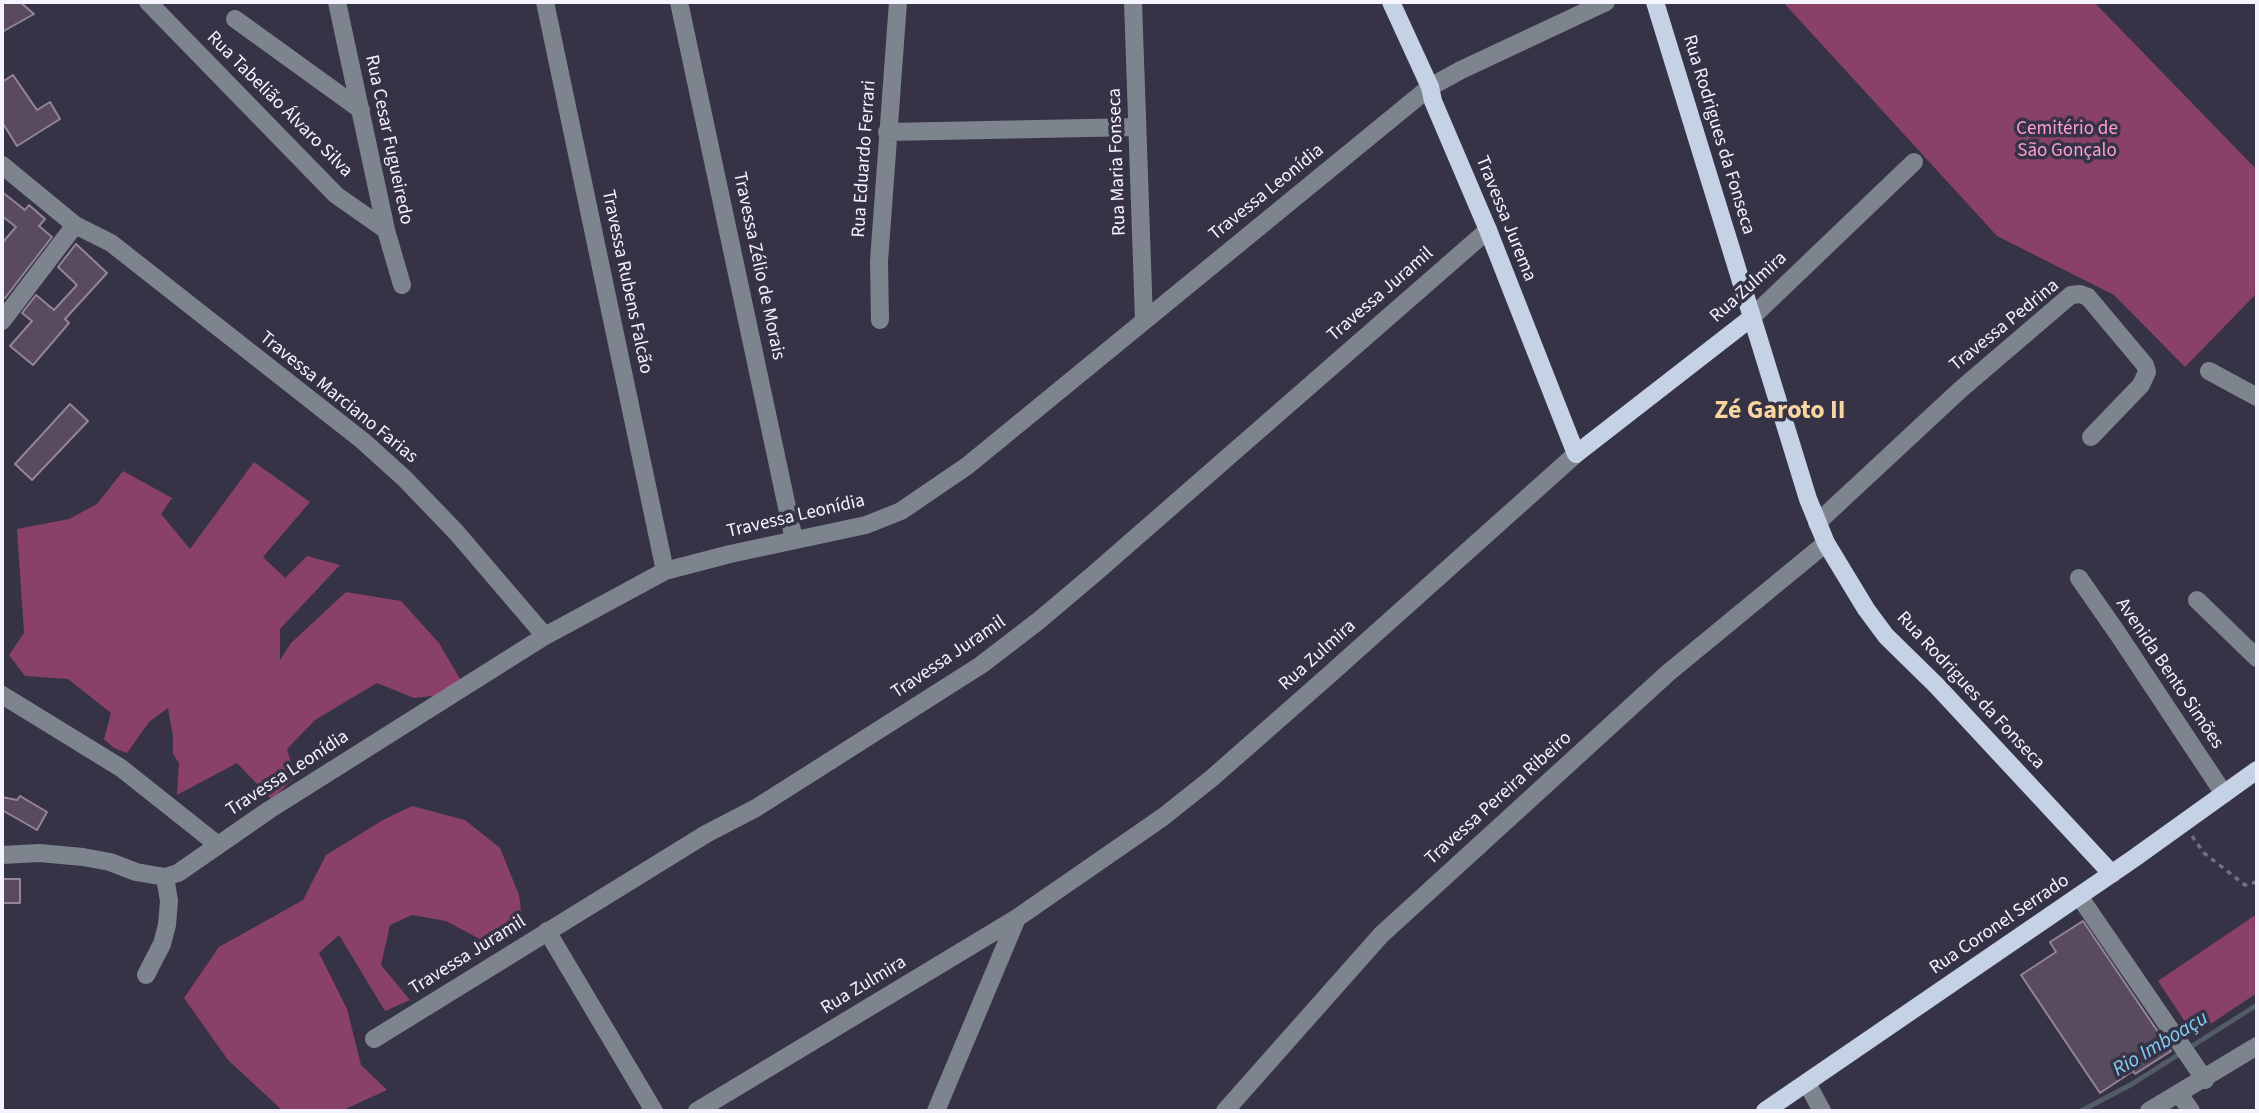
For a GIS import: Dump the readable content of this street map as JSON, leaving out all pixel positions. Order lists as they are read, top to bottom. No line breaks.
{"streets":{"main road":["Rua Rodrigues da Fonseca","Travessa Jurema","Rua Zulmira","Rua Coronel Serrado"],"street":["Rua Tabelião Álvaro Silva","Rua Cesar Fugueiredo","Rua Eduardo Ferrari","Rua Maria Fonseca","Travessa Leonídia","Travessa Zélio de Morais","Travessa Rubens Falcão","Travessa Juramil","Travessa Pedrina","Travessa Marciano Farias","Avenida Bento Simões","Travessa Pereira Ribeiro"]},"crossings":[["Rua Tabelião Álvaro Silva","Rua Cesar Fugueiredo"],["Rua Rodrigues da Fonseca","Rua Zulmira"],["Rua Rodrigues da Fonseca","Travessa Pedrina"],["Rua Rodrigues da Fonseca","Travessa Pereira Ribeiro"],["Rua Rodrigues da Fonseca","Rua Coronel Serrado"],["Rua Maria Fonseca","Travessa Leonídia"],["Travessa Leonídia","Travessa Jurema"],["Travessa Leonídia","Travessa Zélio de Morais"],["Travessa Leonídia","Travessa Rubens Falcão"],["Travessa Leonídia","Travessa Marciano Farias"],["Travessa Jurema","Rua Zulmira"],["Travessa Jurema","Travessa Juramil"],["Avenida Bento Simões","Rua Coronel Serrado"]],"districts":["Zé Garoto II"],"water":["Rio Imboaçu"],"parks":["Cemitério de São Gonçalo"]}
